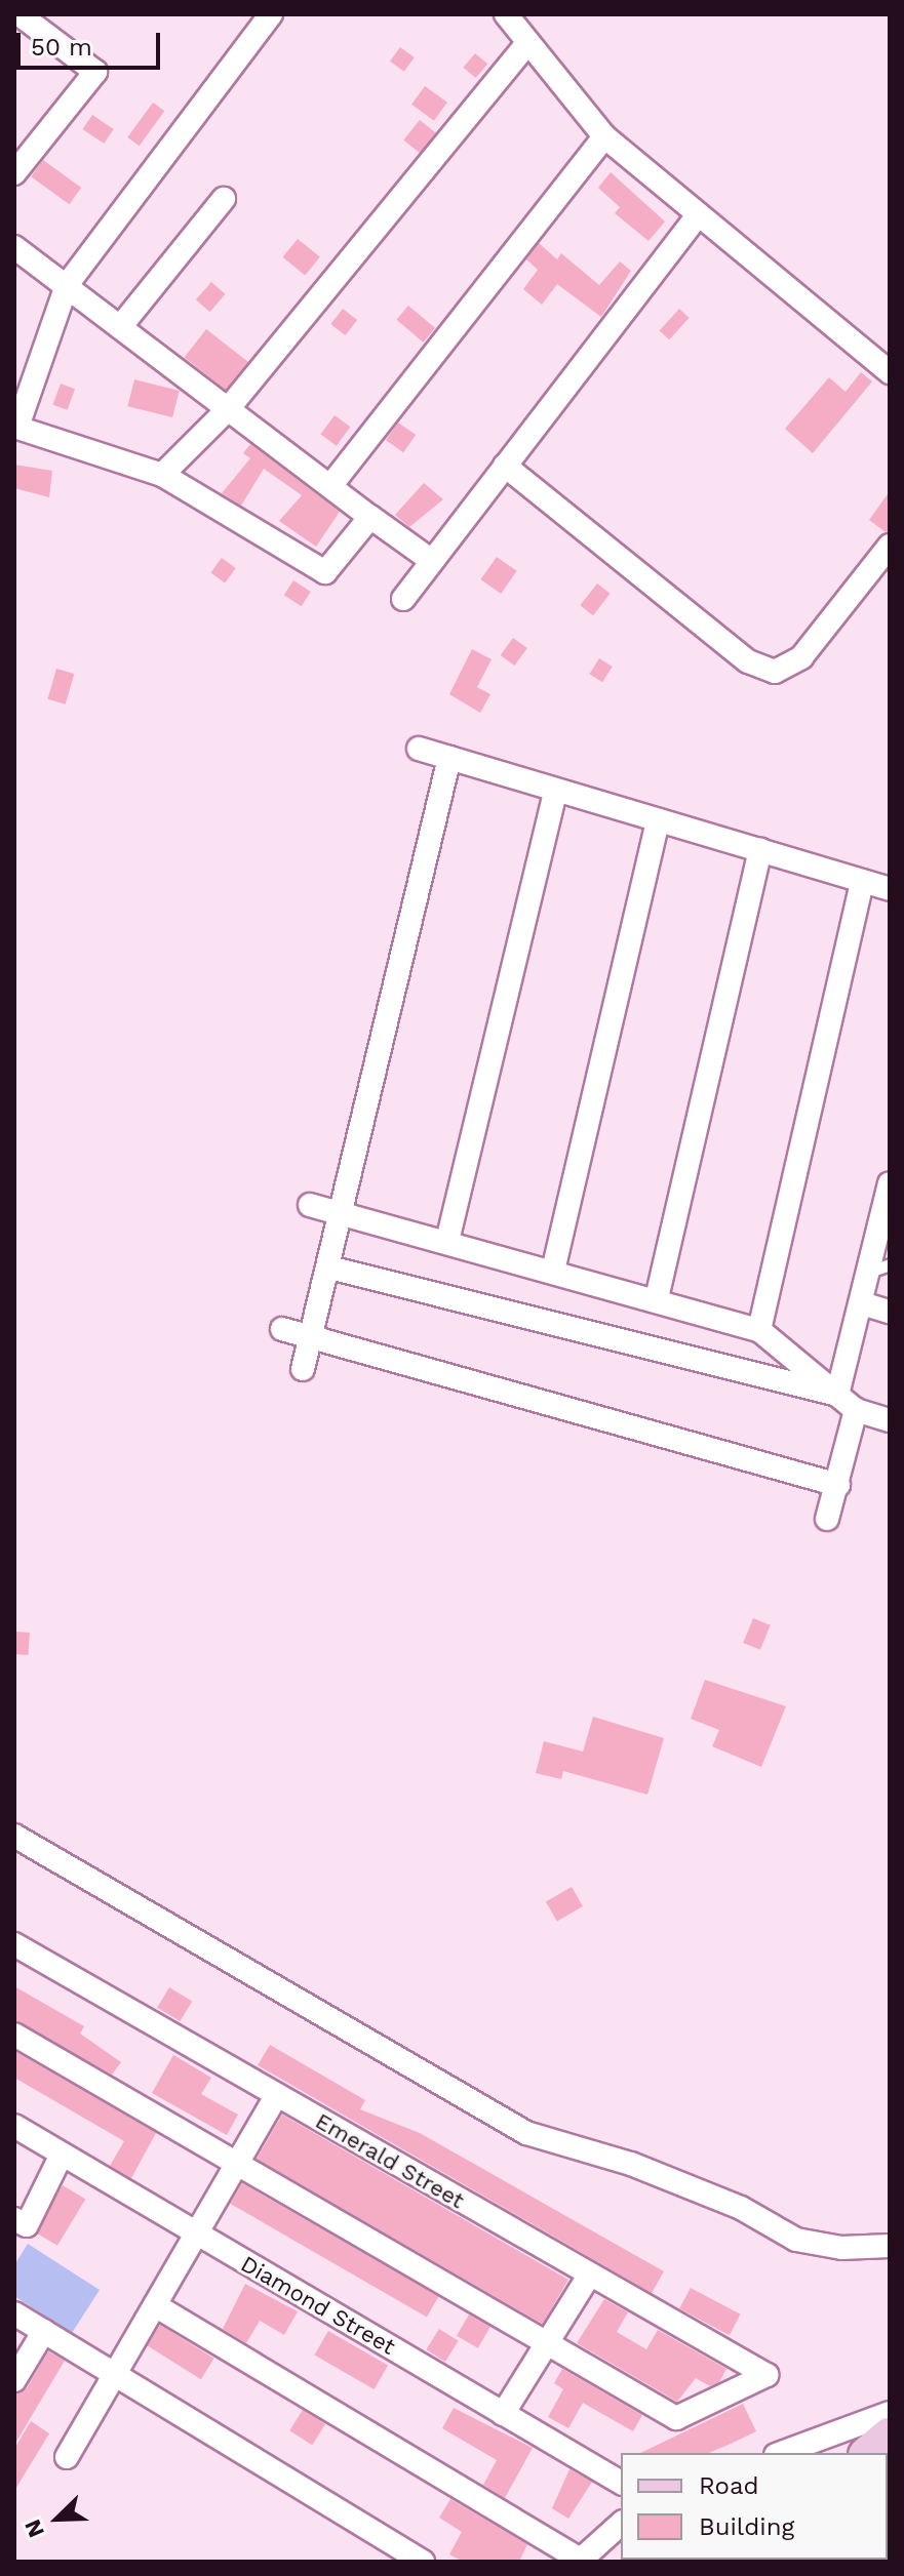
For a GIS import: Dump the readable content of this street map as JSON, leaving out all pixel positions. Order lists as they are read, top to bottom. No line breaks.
{"streets":{"street":["Emerald Street","Diamond Street"]},"legend":["Road","Building"],"scale_bar":"50 m","north":"bottom left"}
